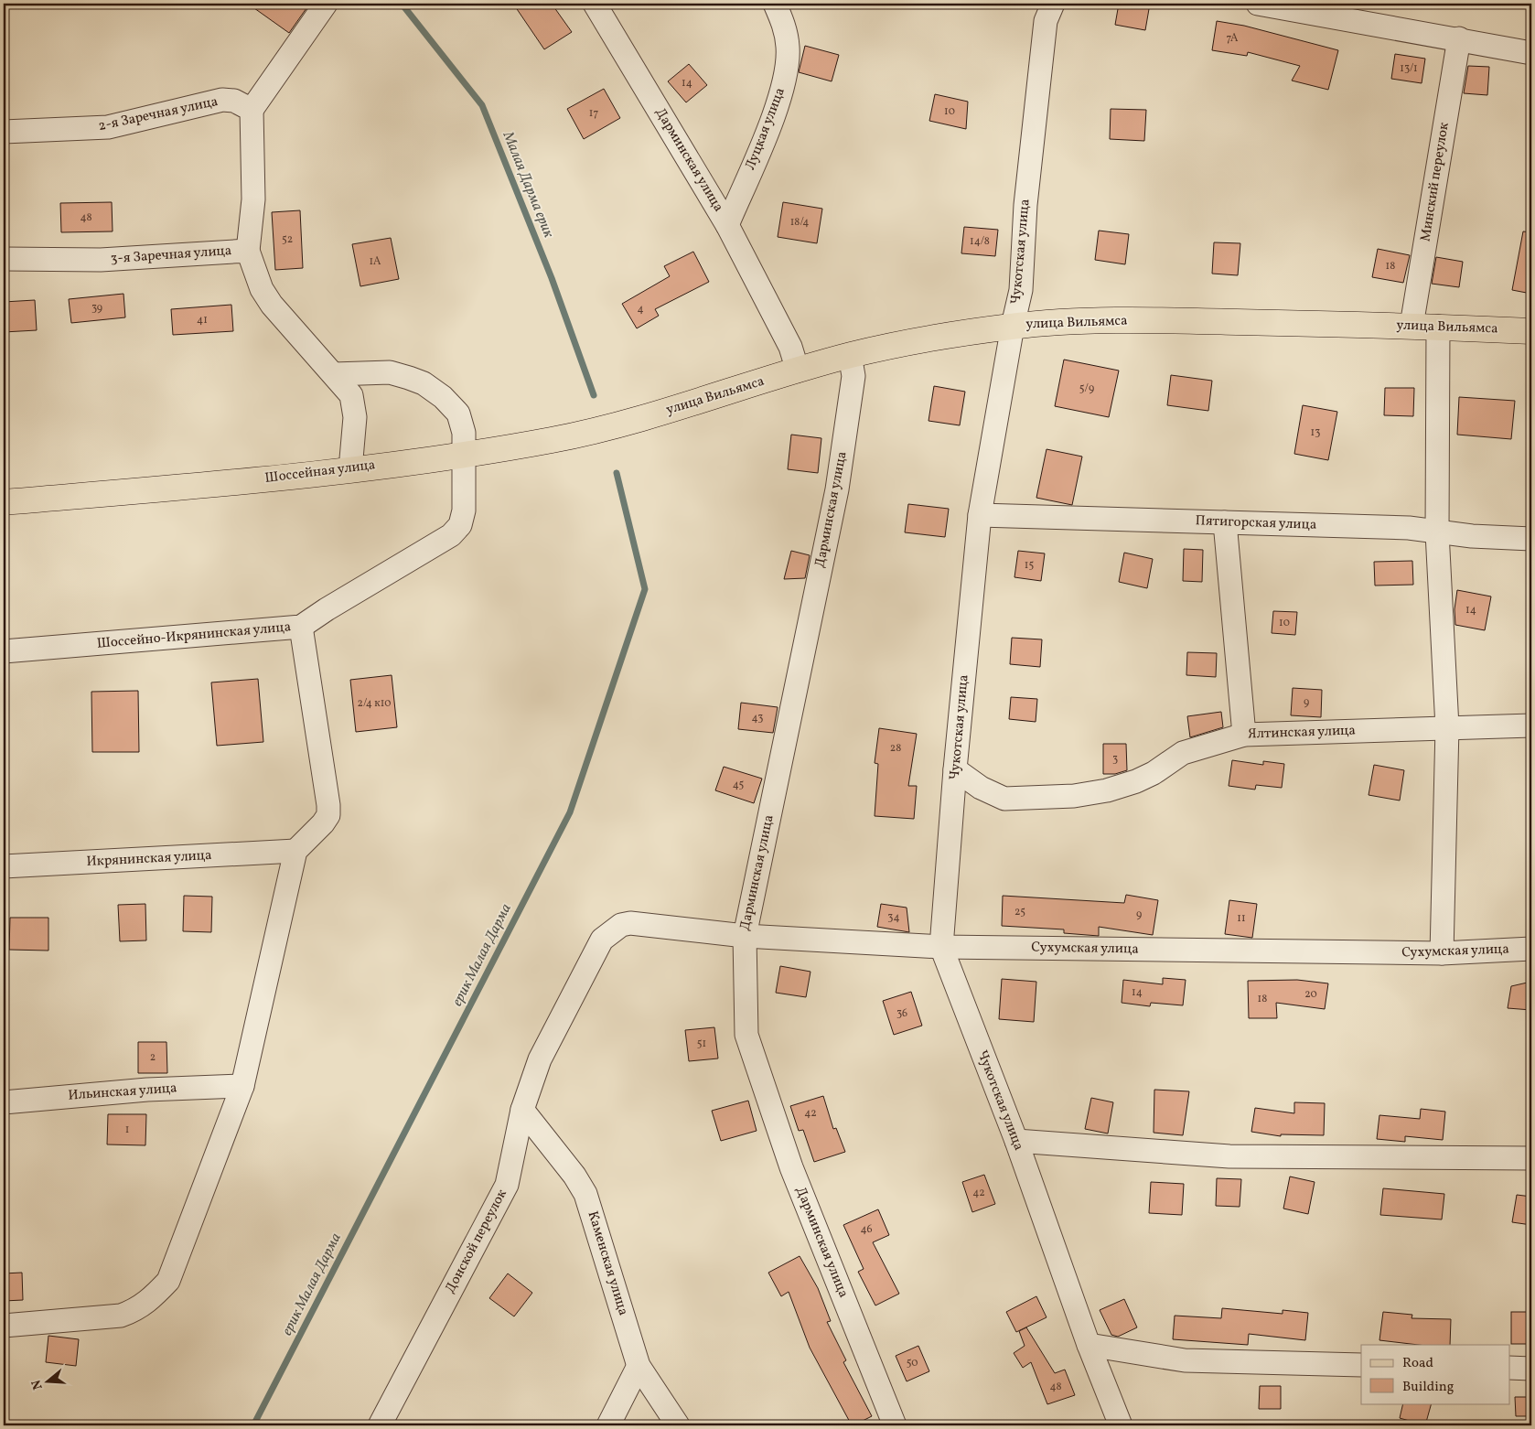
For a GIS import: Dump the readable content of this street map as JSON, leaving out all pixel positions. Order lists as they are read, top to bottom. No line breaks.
{"streets":{"main road":["улица Вильямса","Шоссейная улица"],"street":["2-я Заречная улица","Луцкая улица","Дарминская улица","Минский переулок","Чукотская улица","3-я Заречная улица","Пятигорская улица","Шоссейно-Икрянинская улица","Ялтинская улица","Икрянинская улица","Сухумская улица","Ильинская улица","Донской переулок","Каменская улица"]},"crossings":[["Луцкая улица","Дарминская улица"],["Дарминская улица","улица Вильямса"],["Дарминская улица","Сухумская улица"],["Минский переулок","улица Вильямса"],["Чукотская улица","улица Вильямса"],["Чукотская улица","Пятигорская улица"],["Чукотская улица","Ялтинская улица"],["Чукотская улица","Сухумская улица"],["3-я Заречная улица","Шоссейная улица"],["3-я Заречная улица","Шоссейно-Икрянинская улица"],["улица Вильямса","Шоссейная улица"],["Шоссейная улица","Шоссейно-Икрянинская улица"],["Сухумская улица","Донской переулок"],["Донской переулок","Каменская улица"]],"water":["Малая Дарма ерик","ерик Малая Дарма"],"house_numbers":["7А","13/1","14","10","17","48","18/4","52","14/8","1А","18","39","4","41","5/9","13","15","14","10","9","2/4 к10","43","28","3","45","25","9","34","11","14","20","18","36","51","2","42","1","42","46","50","48"],"legend":["Road","Building"],"north":"left"}
